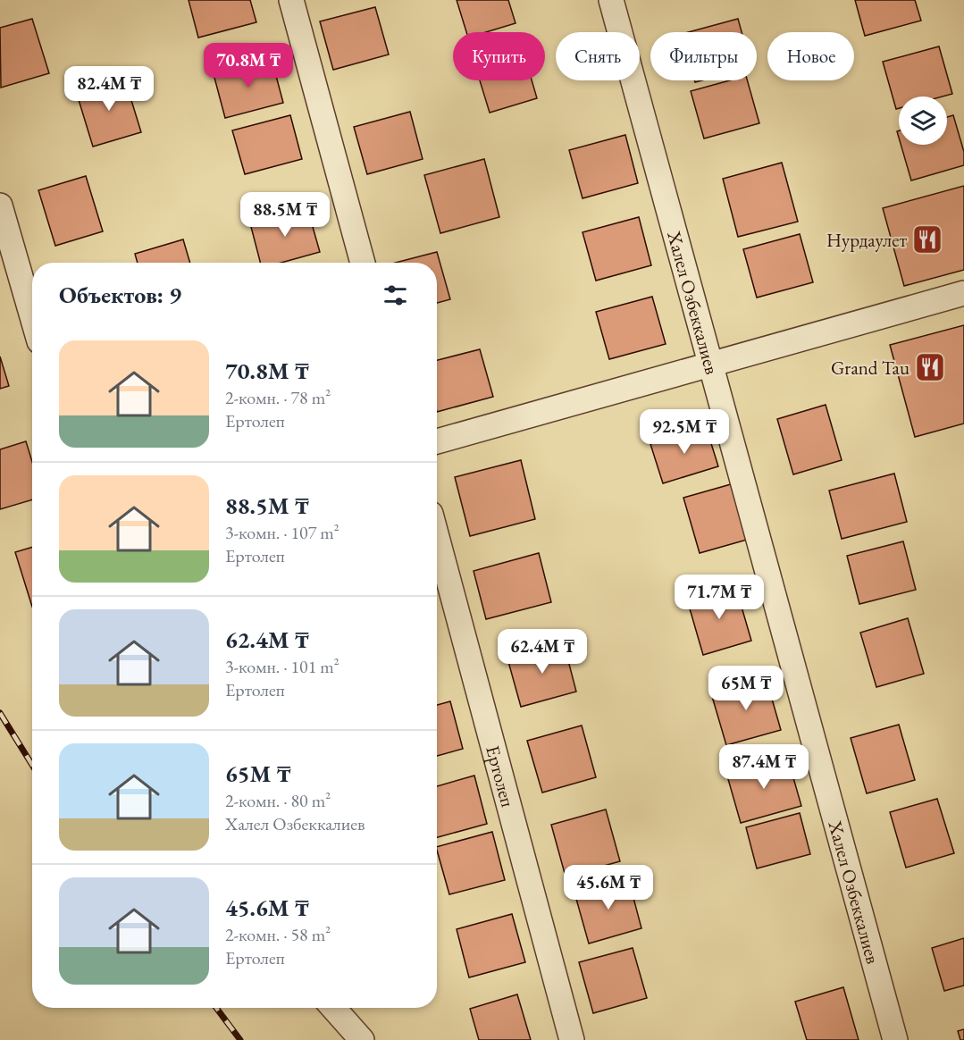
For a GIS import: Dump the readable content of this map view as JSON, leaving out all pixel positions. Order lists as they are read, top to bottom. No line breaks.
{"streets":{"street":["Халел Озбеккалиев","Ертолеп"]},"places":{"restaurant":["Нурдаулет","Grand Tau"]},"page":{"chip":["Купить","Снять","Фильтры","Новое"],"price":["70.8M ₸","82.4M ₸","88.5M ₸","92.5M ₸","71.7M ₸","62.4M ₸","65M ₸","87.4M ₸","45.6M ₸"],"heading":"Объектов: 9","list":[{"name":"70.8M ₸","note":"2-комн. · 78 m² · Ертолеп"},{"name":"88.5M ₸","note":"3-комн. · 107 m² · Ертолеп"},{"name":"62.4M ₸","note":"3-комн. · 101 m² · Ертолеп"},{"name":"65M ₸","note":"2-комн. · 80 m² · Халел Озбеккалиев"},{"name":"45.6M ₸","note":"2-комн. · 58 m² · Ертолеп"}]}}
